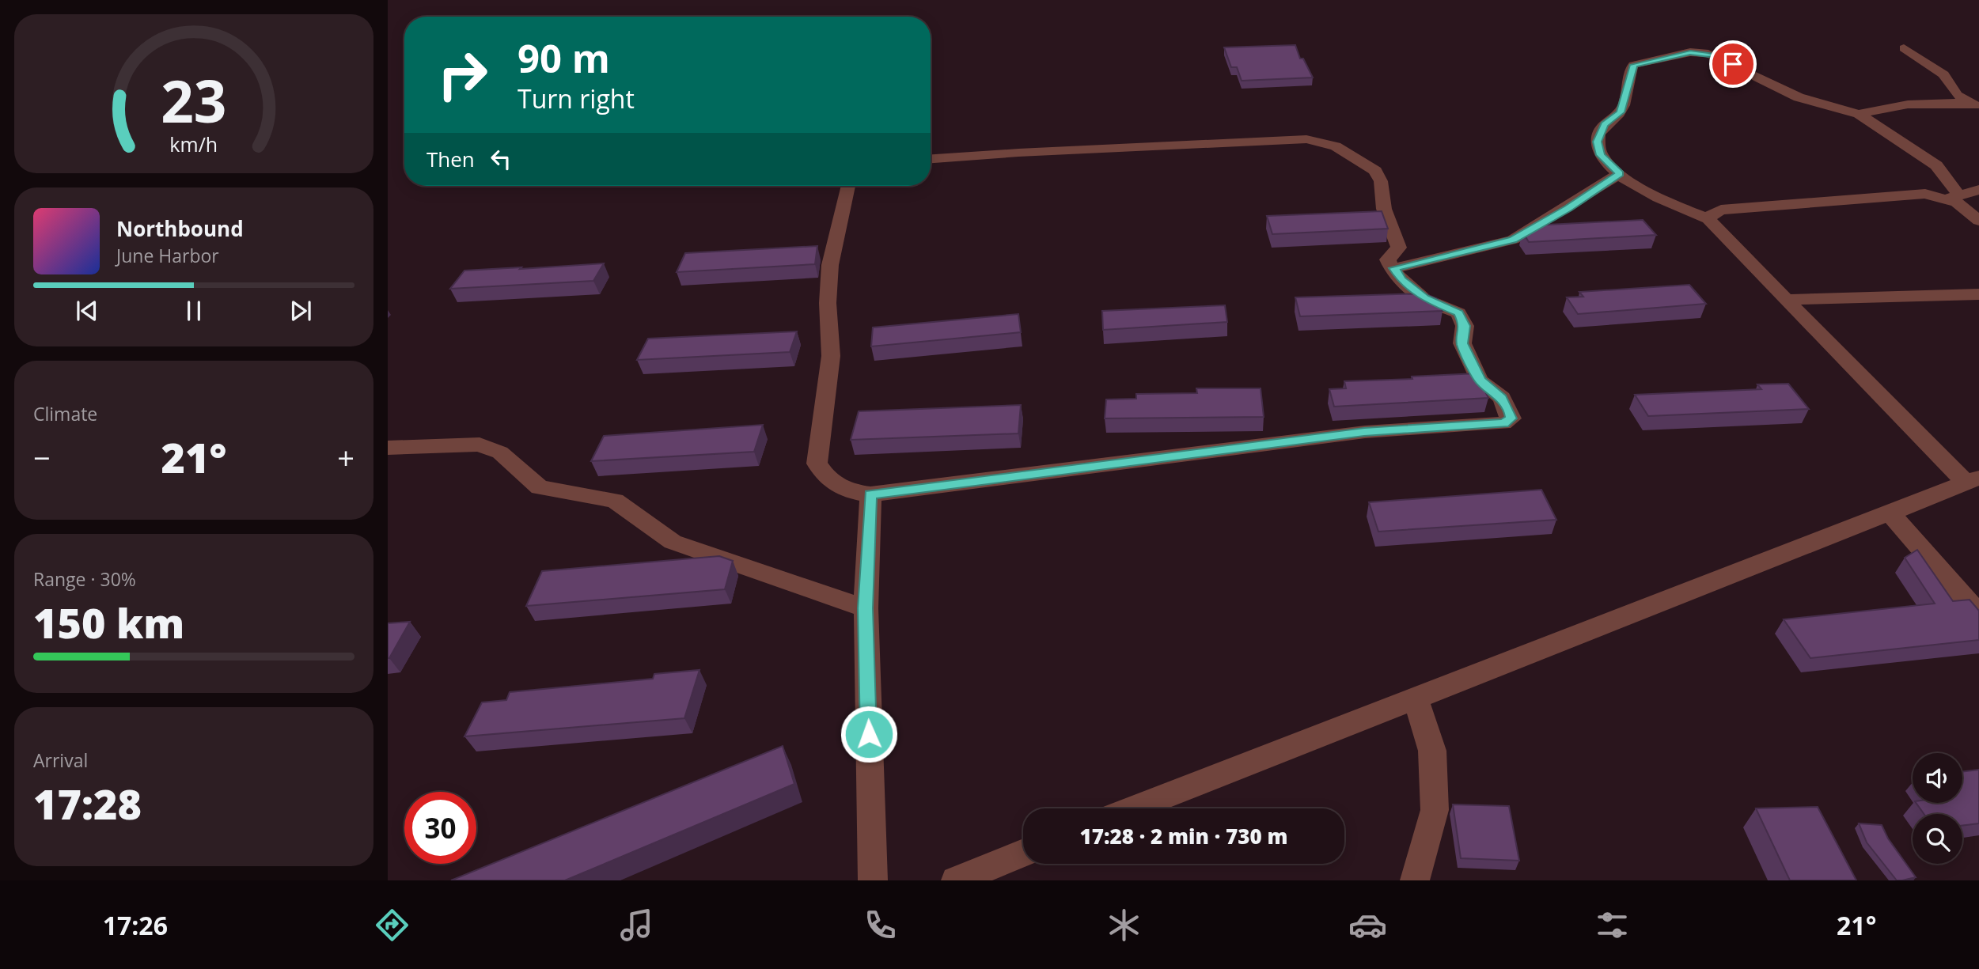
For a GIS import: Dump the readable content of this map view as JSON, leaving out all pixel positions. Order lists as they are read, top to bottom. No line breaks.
{"page":{"turn":["90 m","Turn right"],"then":"Then","song":["Northbound","June Harbor"],"tile":["Climate",["Range · 30%","150 km"],["Arrival","17:28"]],"heat":["−","21°","+"],"limit":"30","trip":"17:28 · 2 min · 730 m","tabs":["17:26","21°"],"gauge":["23","km/h"]}}
